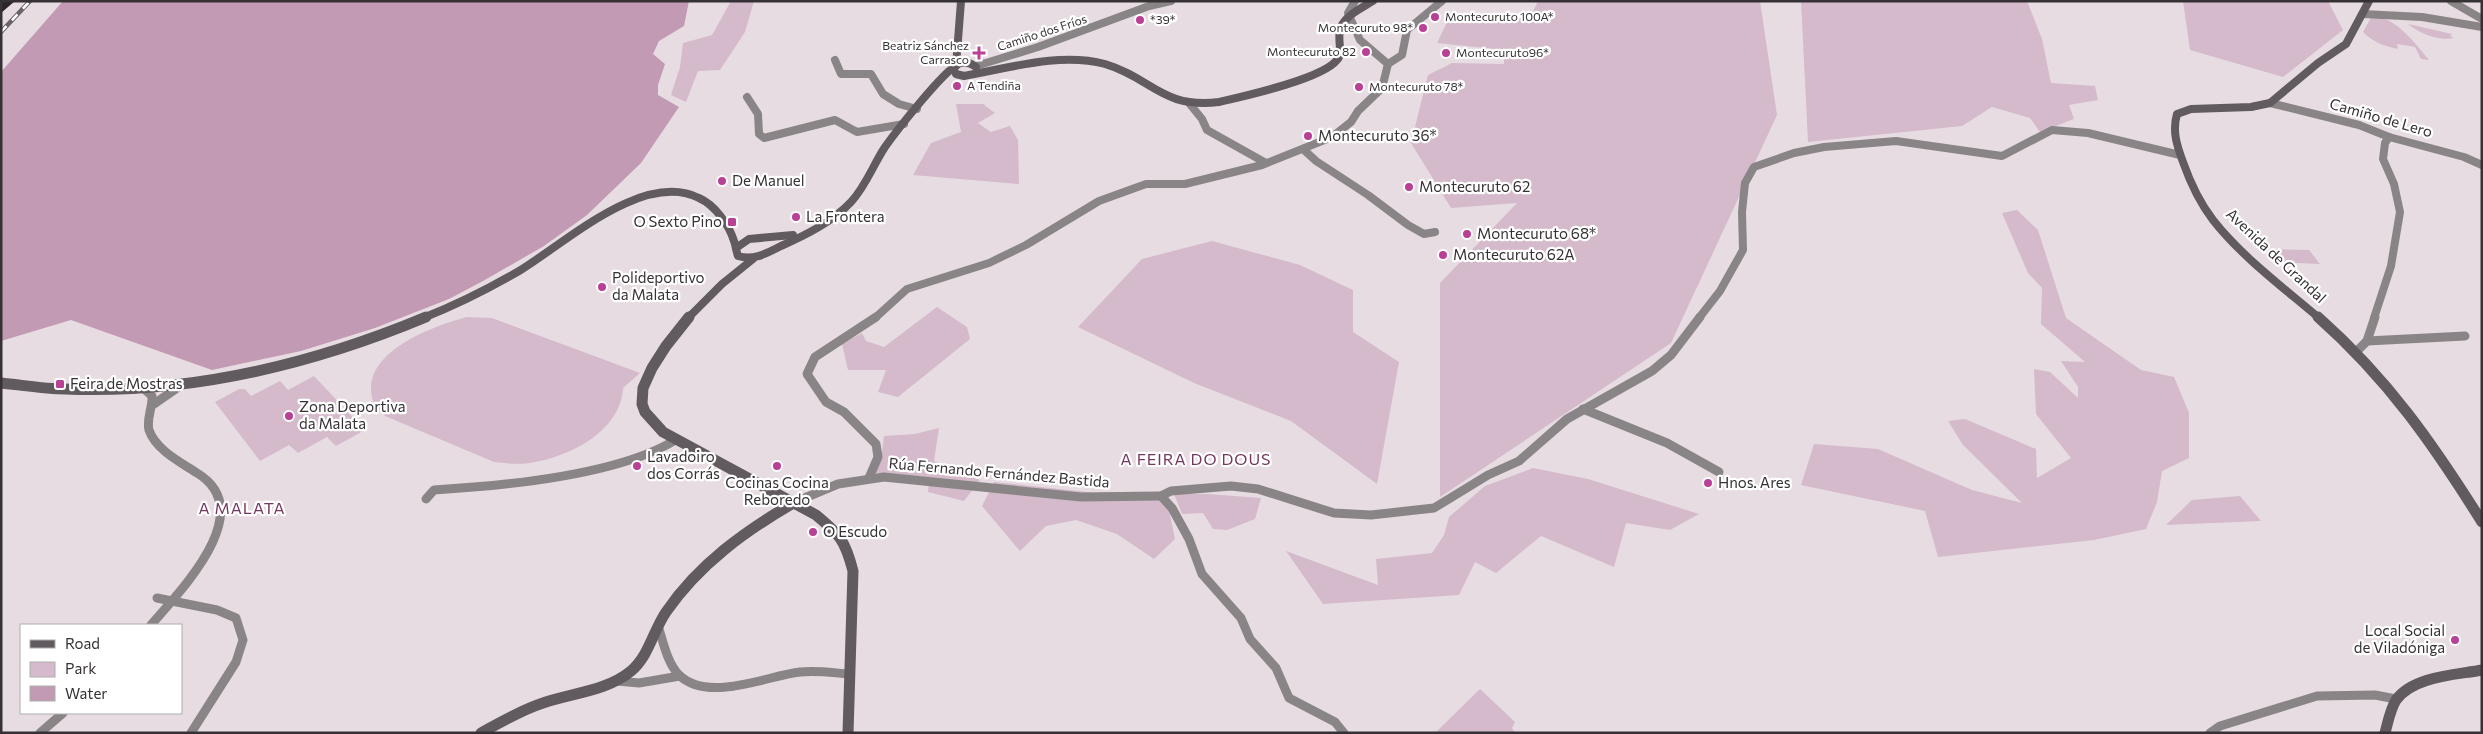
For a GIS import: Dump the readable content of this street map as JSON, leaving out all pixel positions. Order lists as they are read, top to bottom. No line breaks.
{"streets":{"main road":["Avenida de Grandal"],"street":["Camiño dos Fríos","Camiño de Lero","Rúa Fernando Fernández Bastida"]},"crossings":[["Camiño de Lero","Avenida de Grandal"],["Avenida de Grandal","Rúa Fernando Fernández Bastida"]],"districts":["A FEIRA DO DOUS","A MALATA"],"places":{"other":["Montecuruto 100A*","*39*","Montecuruto 98*","Montecuruto 82","Montecuruto96*","A Tendiña","Montecuruto 78*","Montecuruto 36*","De Manuel","Montecuruto 62","La Frontera","Montecuruto 68*","Montecuruto 62A","Polideportivo da Malata","Zona Deportiva da Malata","Lavadoiro dos Corrás","Cocinas Cocina Reboredo","Hnos. Ares","O Escudo","Local Social de Viladóniga"],"health":["Beatriz Sánchez Carrasco"],"transit":["O Sexto Pino","Feira de Mostras"]},"legend":["Road","Park","Water"]}
